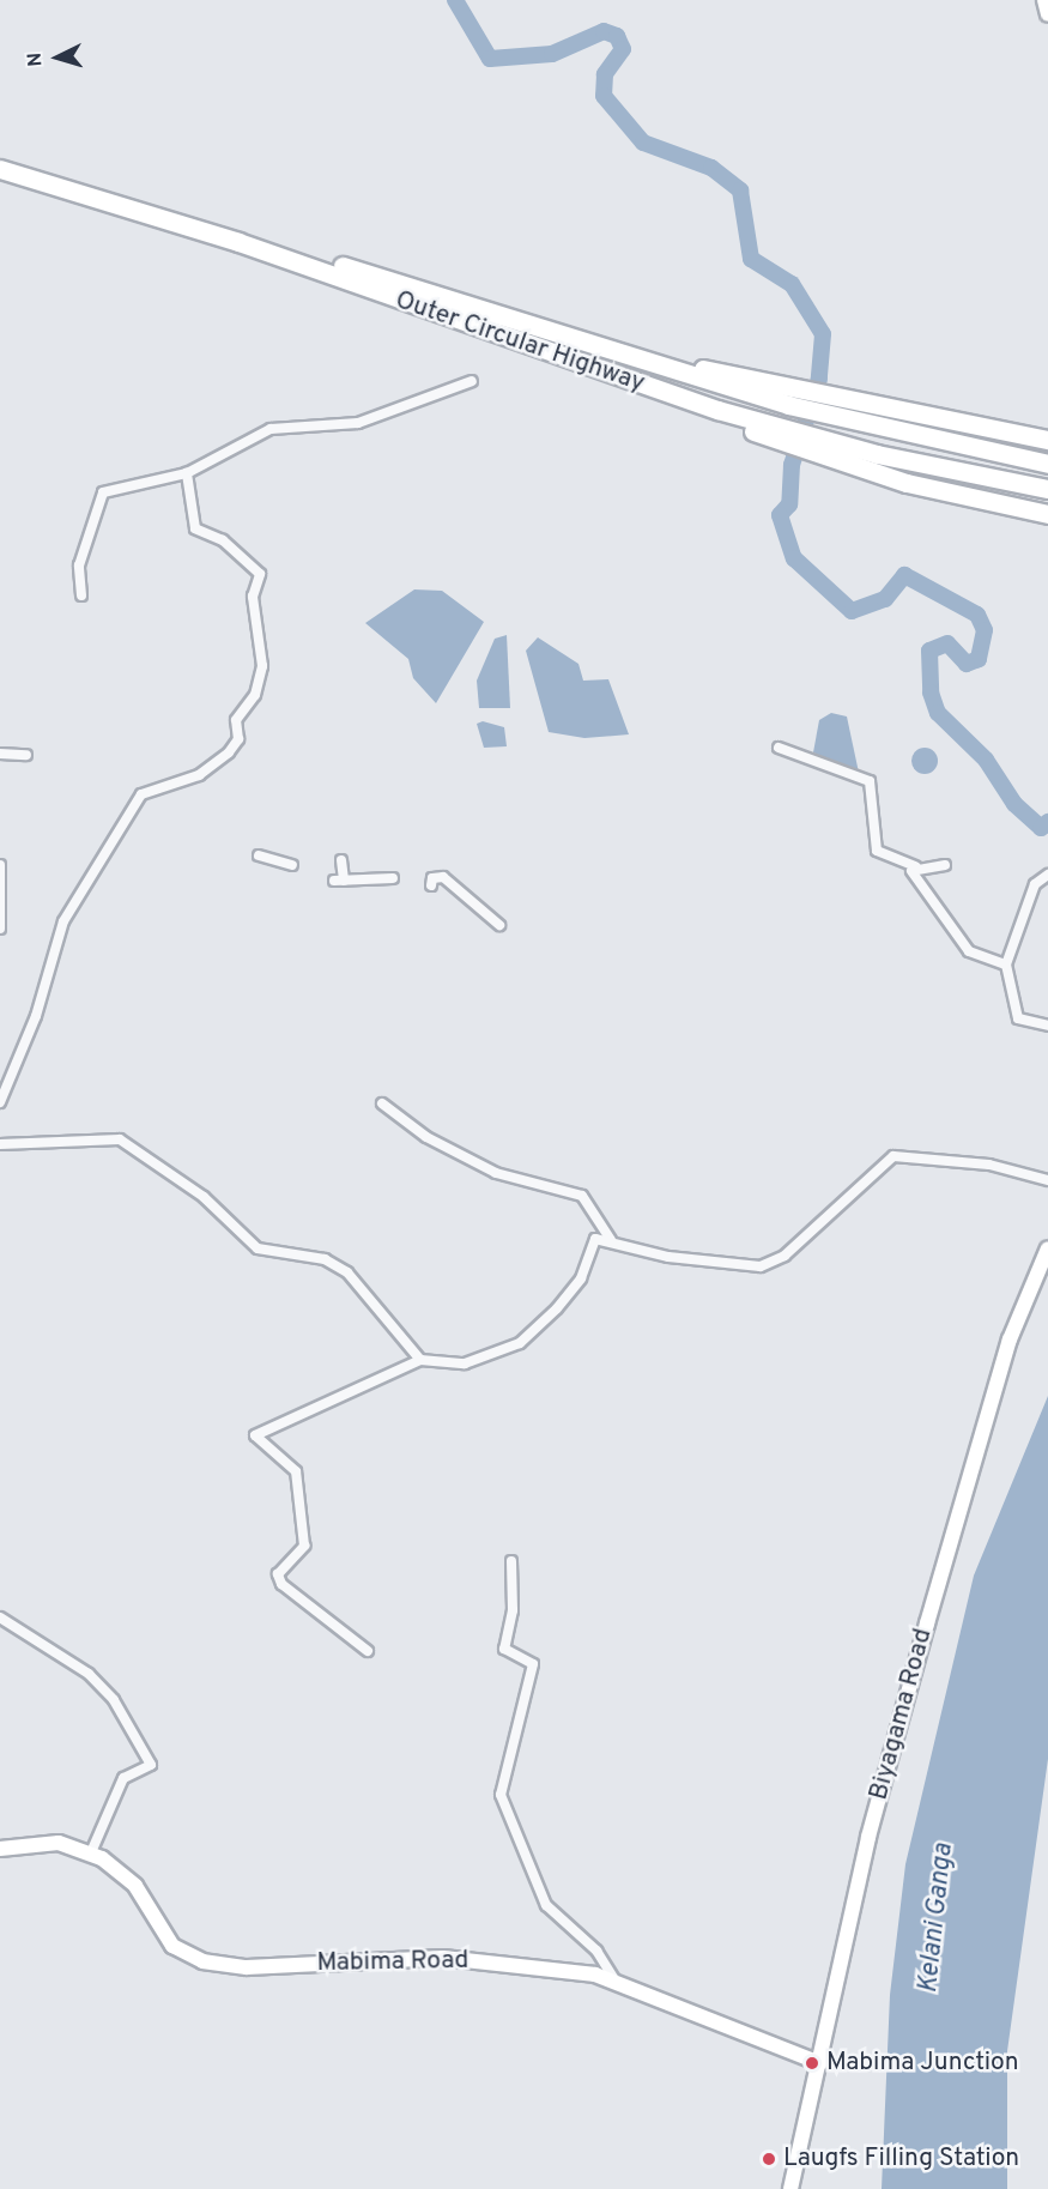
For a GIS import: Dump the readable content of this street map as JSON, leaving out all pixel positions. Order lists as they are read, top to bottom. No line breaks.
{"streets":{"highway":["Outer Circular Highway"],"main road":["Biyagama Road","Mabima Road"]},"crossings":[["Biyagama Road","Mabima Road"]],"water":["Kelani Ganga"],"places":["Mabima Junction","Laugfs Filling Station"],"north":"left"}
